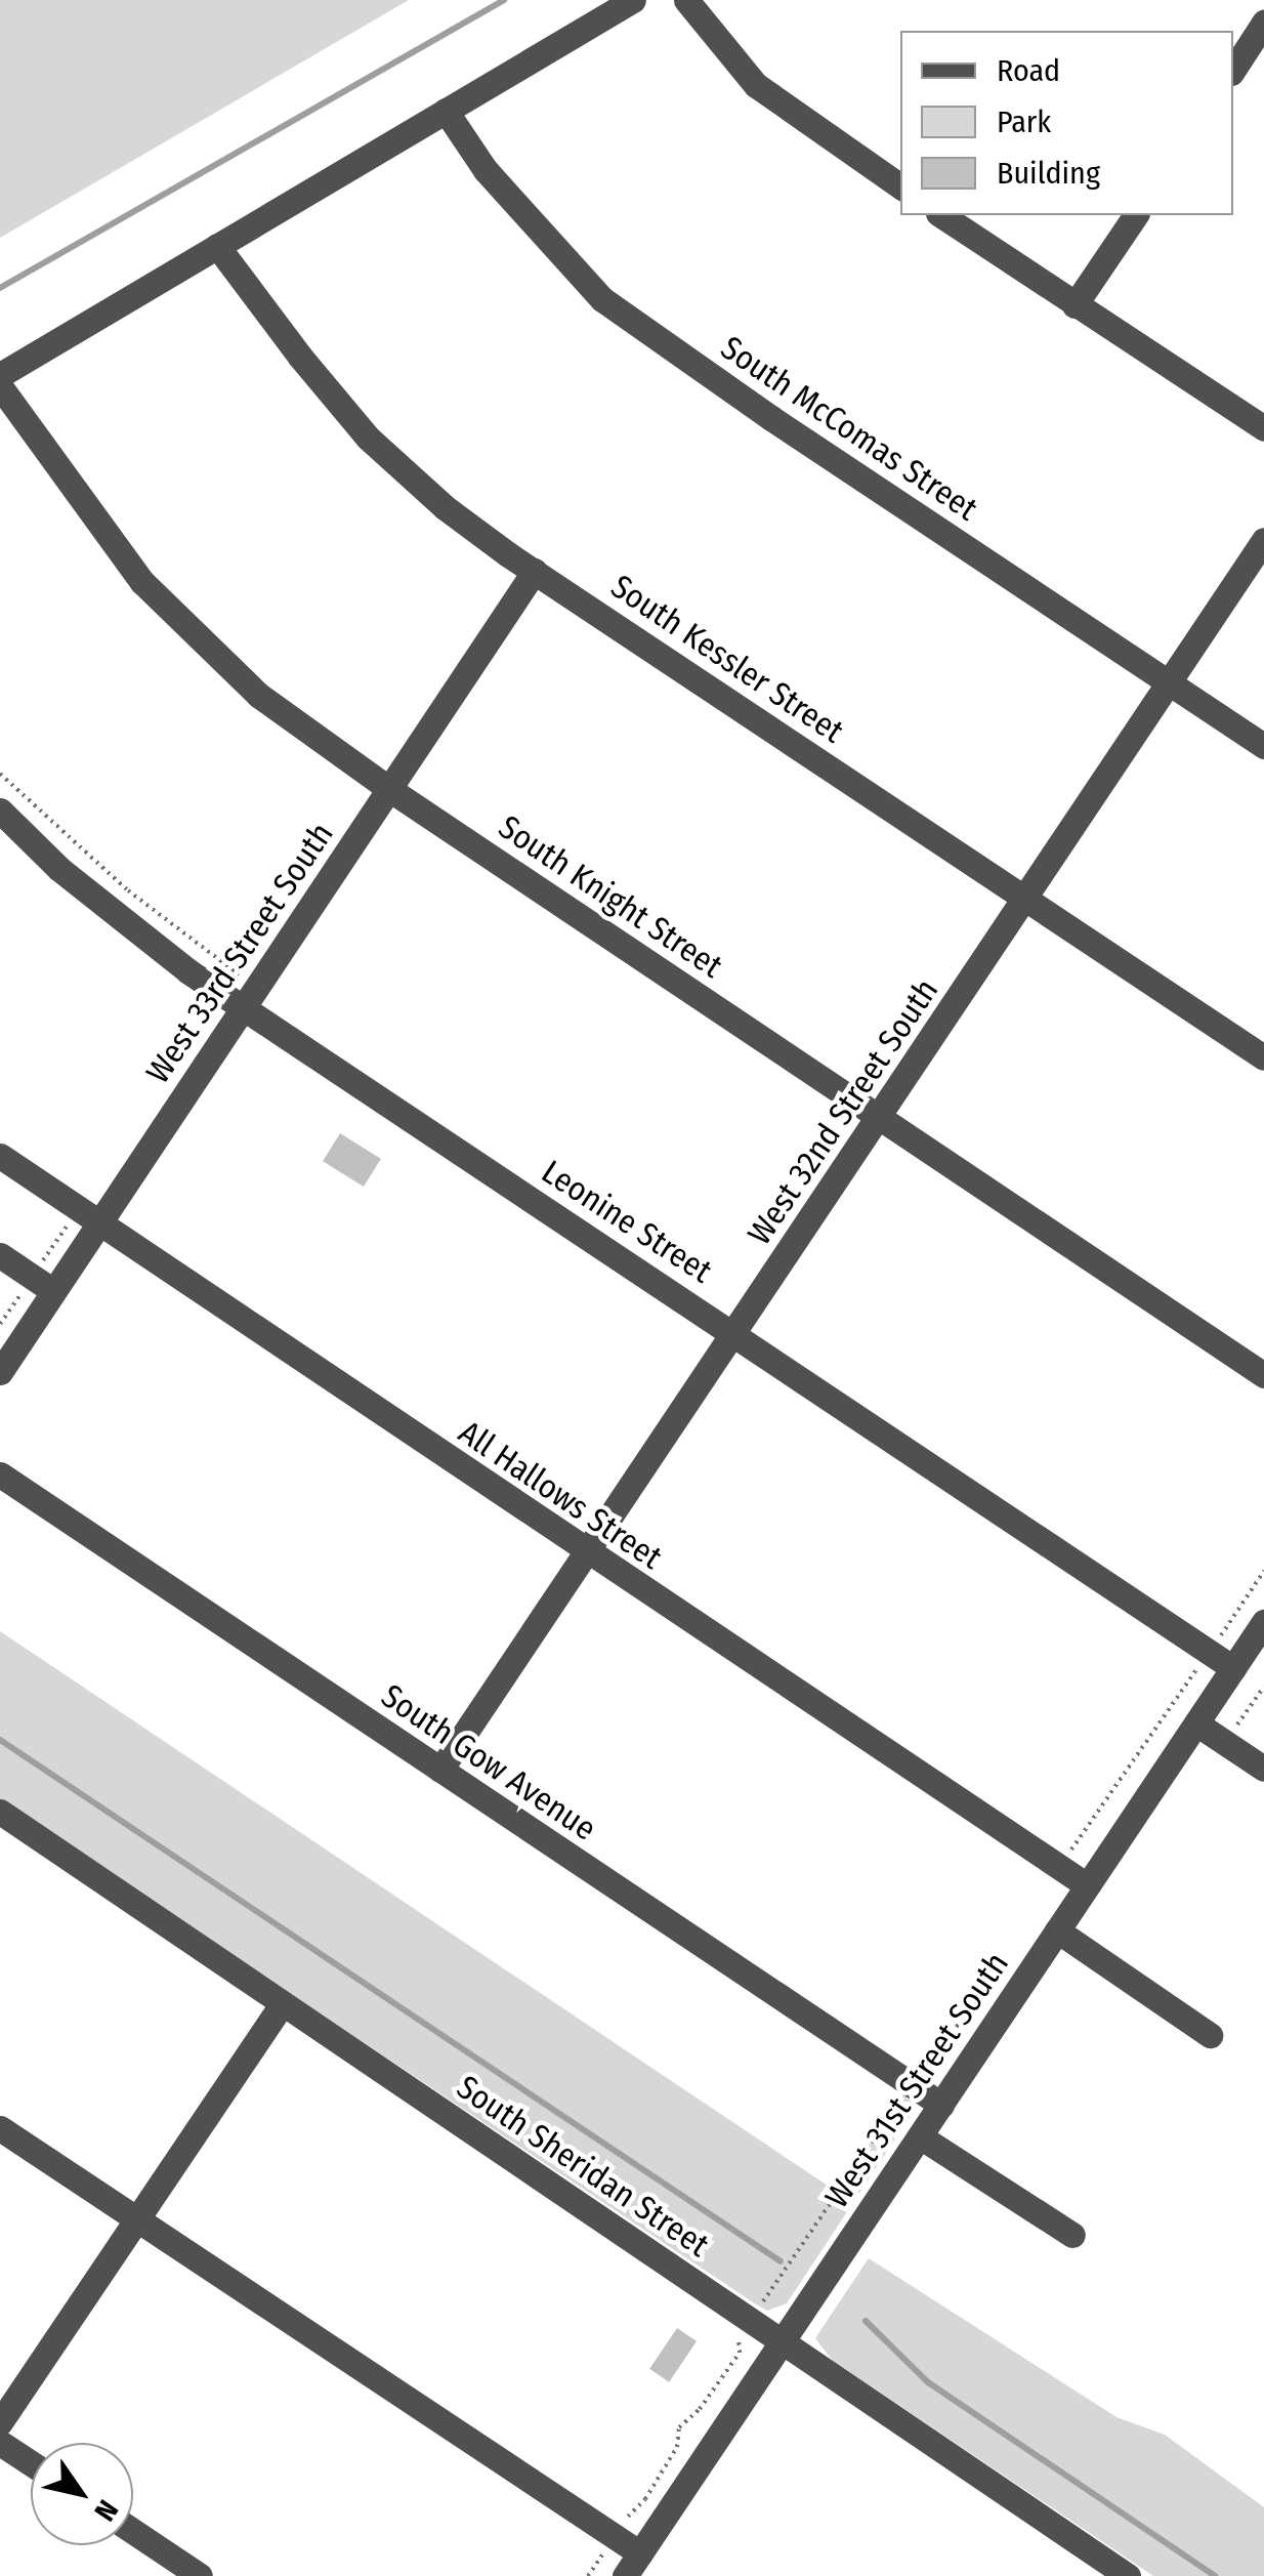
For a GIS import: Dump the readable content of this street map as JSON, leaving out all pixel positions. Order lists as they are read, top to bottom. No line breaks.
{"streets":{"street":["South McComas Street","South Kessler Street","South Knight Street","West 33rd Street South","West 32nd Street South","Leonine Street","All Hallows Street","South Gow Avenue","West 31st Street South","South Sheridan Street"]},"crossings":[["South McComas Street","West 32nd Street South"],["South Kessler Street","West 33rd Street South"],["South Kessler Street","West 32nd Street South"],["South Knight Street","West 33rd Street South"],["South Knight Street","West 32nd Street South"],["West 33rd Street South","Leonine Street"],["West 33rd Street South","All Hallows Street"],["West 32nd Street South","Leonine Street"],["West 32nd Street South","All Hallows Street"],["West 32nd Street South","South Gow Avenue"],["Leonine Street","West 31st Street South"],["All Hallows Street","West 31st Street South"],["South Gow Avenue","West 31st Street South"],["West 31st Street South","South Sheridan Street"]],"legend":["Road","Park","Building"],"north":"bottom right"}
